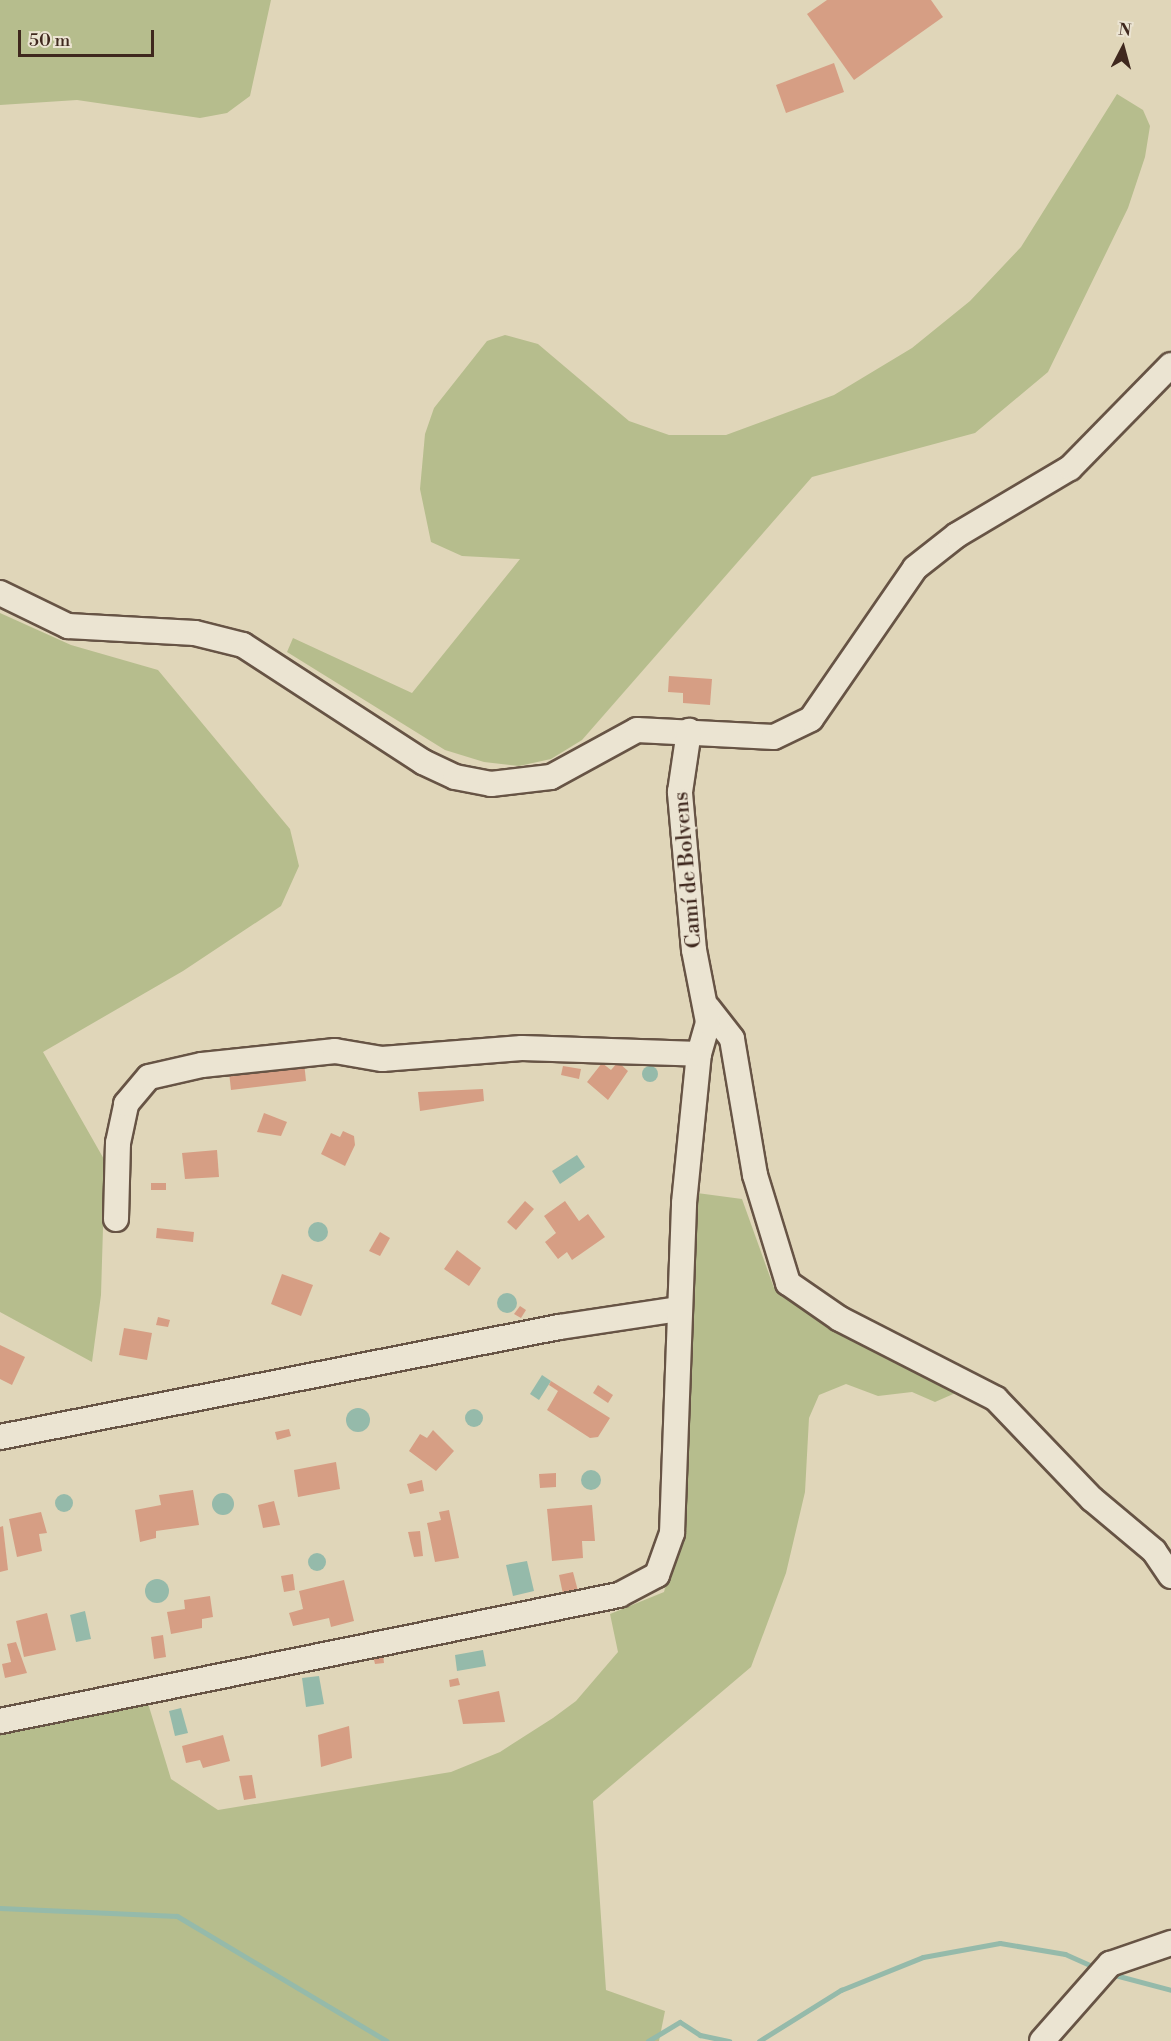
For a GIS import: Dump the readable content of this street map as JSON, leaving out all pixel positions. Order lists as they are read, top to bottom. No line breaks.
{"streets":{"street":["Camí de Bolvens"]},"scale_bar":"50 m","north":"top"}
